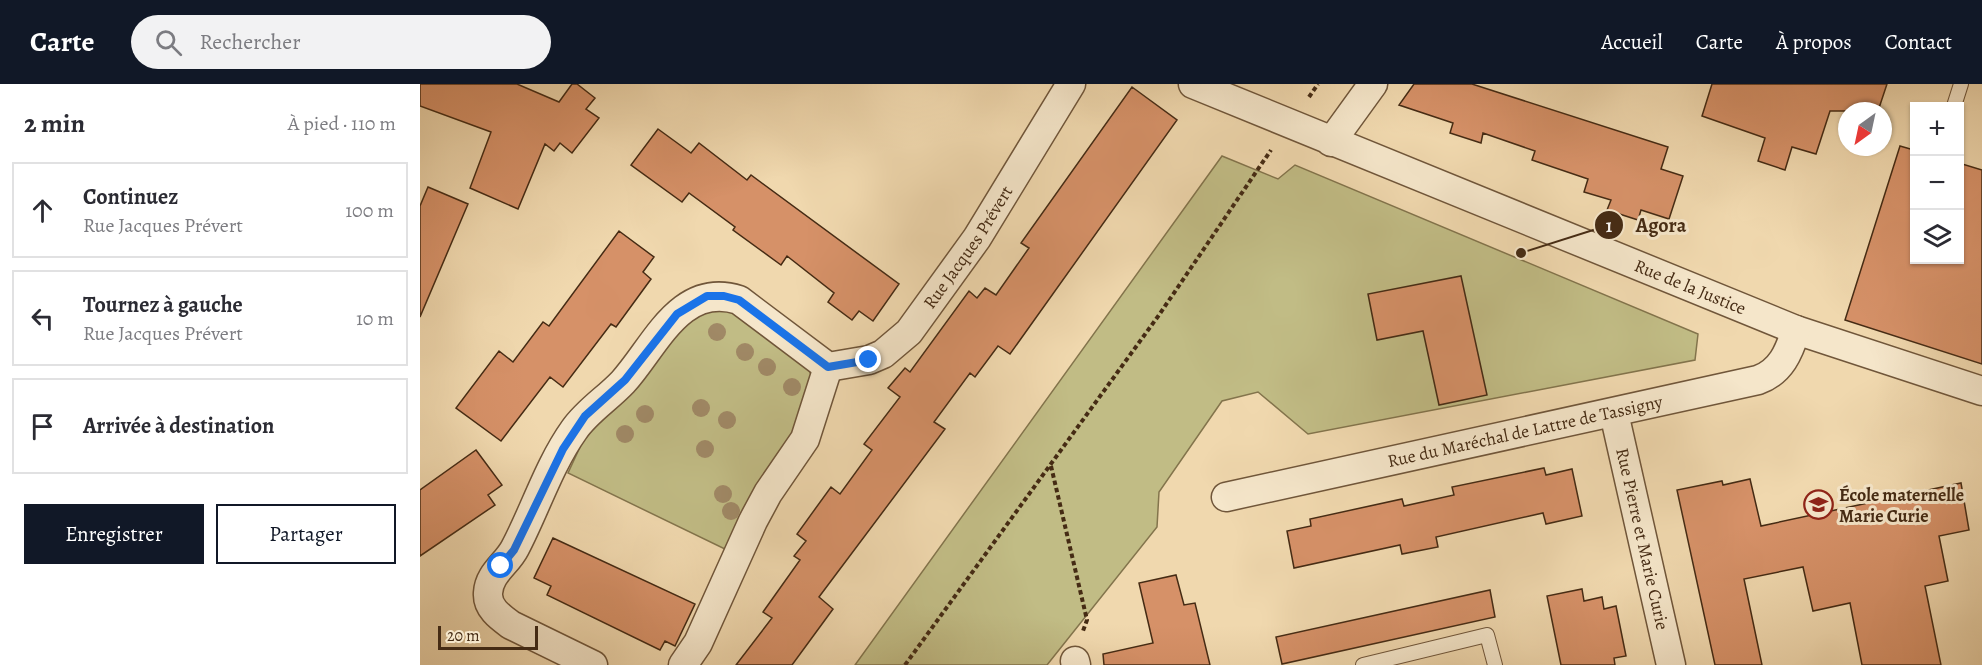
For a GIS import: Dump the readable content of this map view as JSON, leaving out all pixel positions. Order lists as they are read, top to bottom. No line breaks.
{"streets":{"street":["Rue Jacques Prévert","Rue de la Justice","Rue du Maréchal de Lattre de Tassigny","Rue Pierre et Marie Curie"]},"crossings":[["Rue de la Justice","Rue du Maréchal de Lattre de Tassigny"],["Rue du Maréchal de Lattre de Tassigny","Rue Pierre et Marie Curie"]],"places":{"other":["Agora"],"school or university":["École maternelle Marie Curie"]},"scale_bar":"20 m","north":"bottom left","page":{"header":"Carte","search":"Rechercher","nav":["Accueil","Carte","À propos","Contact"],"heading":["2 min","À pied · 110 m"],"map_buttons":["+","−"],"list":[["Continuez","Rue Jacques Prévert","100 m"],["Tournez à gauche","Rue Jacques Prévert","10 m"],"Arrivée à destination"],"buttons":["Enregistrer","Partager"],"scale":"20 m"}}
